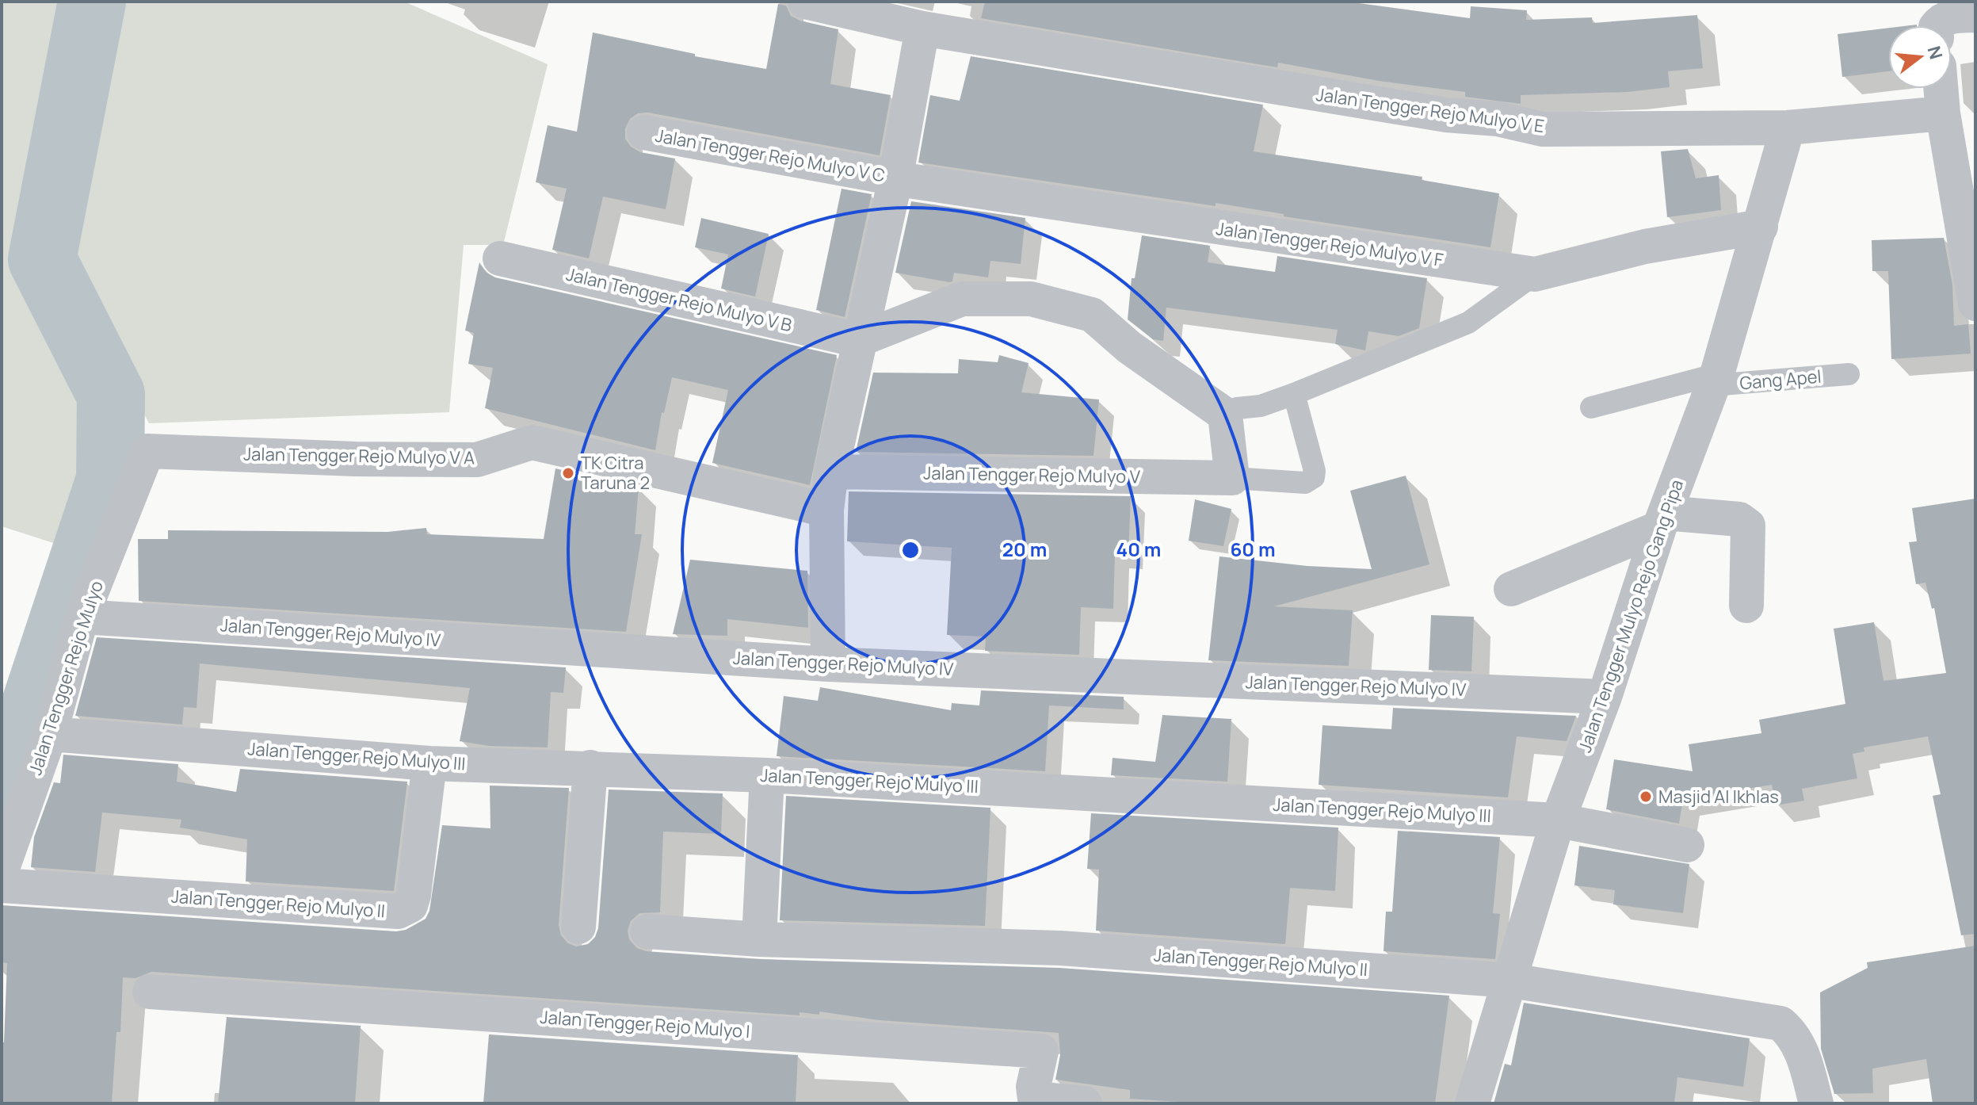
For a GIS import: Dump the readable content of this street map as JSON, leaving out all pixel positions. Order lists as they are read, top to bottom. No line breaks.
{"streets":{"street":["Jalan Tengger Rejo Mulyo V E","Jalan Tengger Rejo Mulyo V C","Jalan Tengger Rejo Mulyo V F","Jalan Tengger Rejo Mulyo V B","Jalan Tengger Rejo Mulyo V A","Jalan Tengger Rejo Mulyo V","Jalan Tengger Mulyo Rejo Gang Pipa","Jalan Tengger Rejo Mulyo IV","Jalan Tengger Rejo Mulyo","Jalan Tengger Rejo Mulyo III","Jalan Tengger Rejo Mulyo II","Jalan Tengger Rejo Mulyo I"],"lane":["Gang Apel"]},"crossings":[["Jalan Tengger Rejo Mulyo V E","Jalan Tengger Mulyo Rejo Gang Pipa"],["Jalan Tengger Rejo Mulyo V C","Jalan Tengger Rejo Mulyo V F"],["Jalan Tengger Rejo Mulyo V F","Jalan Tengger Mulyo Rejo Gang Pipa"],["Gang Apel","Jalan Tengger Mulyo Rejo Gang Pipa"],["Jalan Tengger Rejo Mulyo V A","Jalan Tengger Rejo Mulyo"],["Jalan Tengger Mulyo Rejo Gang Pipa","Jalan Tengger Rejo Mulyo IV"],["Jalan Tengger Mulyo Rejo Gang Pipa","Jalan Tengger Rejo Mulyo III"],["Jalan Tengger Mulyo Rejo Gang Pipa","Jalan Tengger Rejo Mulyo II"],["Jalan Tengger Rejo Mulyo IV","Jalan Tengger Rejo Mulyo"],["Jalan Tengger Rejo Mulyo","Jalan Tengger Rejo Mulyo III"],["Jalan Tengger Rejo Mulyo III","Jalan Tengger Rejo Mulyo II"]],"places":["TK Citra Taruna 2","Masjid Al Ikhlas"],"north":"right","rings":["20 m","40 m","60 m"]}
